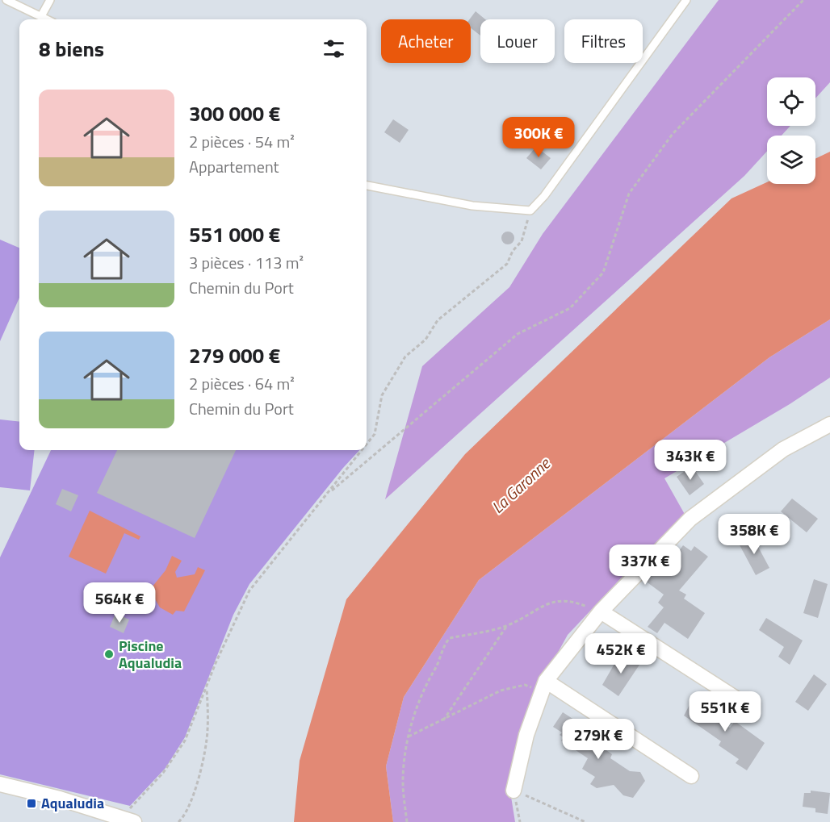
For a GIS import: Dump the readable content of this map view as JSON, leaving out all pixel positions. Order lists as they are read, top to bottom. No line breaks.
{"water":["La Garonne"],"places":{"other":["Piscine Aqualudia"],"transit":["Aqualudia"]},"page":{"chip":["Acheter","Louer","Filtres"],"heading":"8 biens","list":[{"name":"300 000 €","note":"2 pièces · 54 m² · Appartement"},{"name":"551 000 €","note":"3 pièces · 113 m² · Chemin du Port"},{"name":"279 000 €","note":"2 pièces · 64 m² · Chemin du Port"}],"price":["300K €","343K €","358K €","337K €","564K €","452K €","551K €","279K €"]}}
